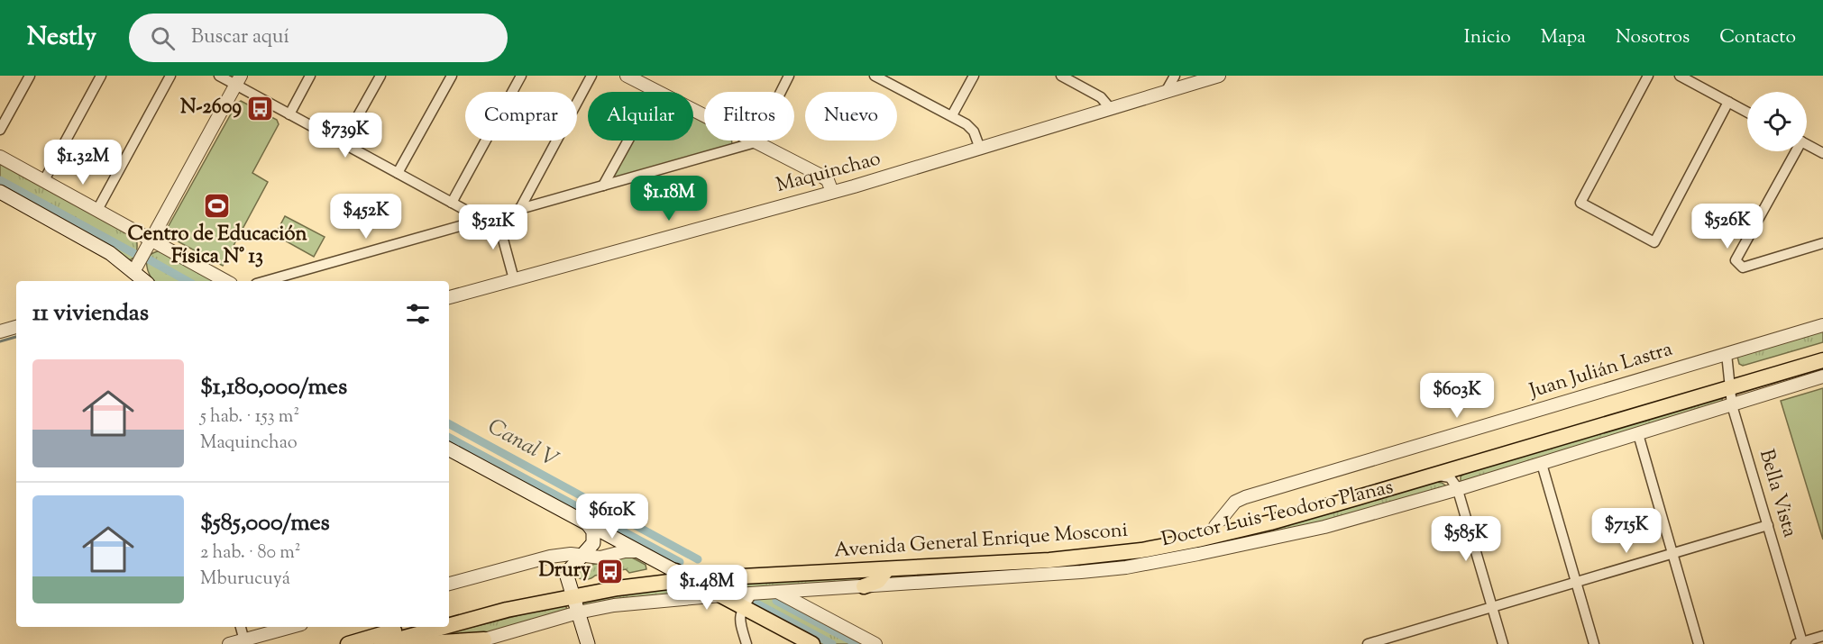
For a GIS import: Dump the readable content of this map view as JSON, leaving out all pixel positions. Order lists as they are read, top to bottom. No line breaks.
{"streets":{"main road":["Avenida General Enrique Mosconi"],"street":["Maquinchao","Juan Julián Lastra","Bella Vista","Doctor Luis Teodoro Planas"]},"crossings":[["Juan Julián Lastra","Bella Vista"],["Juan Julián Lastra","Avenida General Enrique Mosconi"],["Bella Vista","Doctor Luis Teodoro Planas"],["Bella Vista","Avenida General Enrique Mosconi"]],"water":["Canal V"],"places":{"bus stop":["N-2609","Drury"],"sports":["Centro de Educación Física N° 13"]},"page":{"header":"Nestly","search":"Buscar aquí","nav":["Inicio","Mapa","Nosotros","Contacto"],"chip":["Comprar","Alquilar","Filtros","Nuevo"],"price":["$739K","$1.32M","$1.18M","$452K","$526K","$521K","$603K","$610K","$715K","$585K","$1.48M"],"heading":"11 viviendas","list":[{"name":"$1,180,000/mes","note":"5 hab. · 153 m² · Maquinchao"},{"name":"$585,000/mes","note":"2 hab. · 80 m² · Mburucuyá"}]}}
